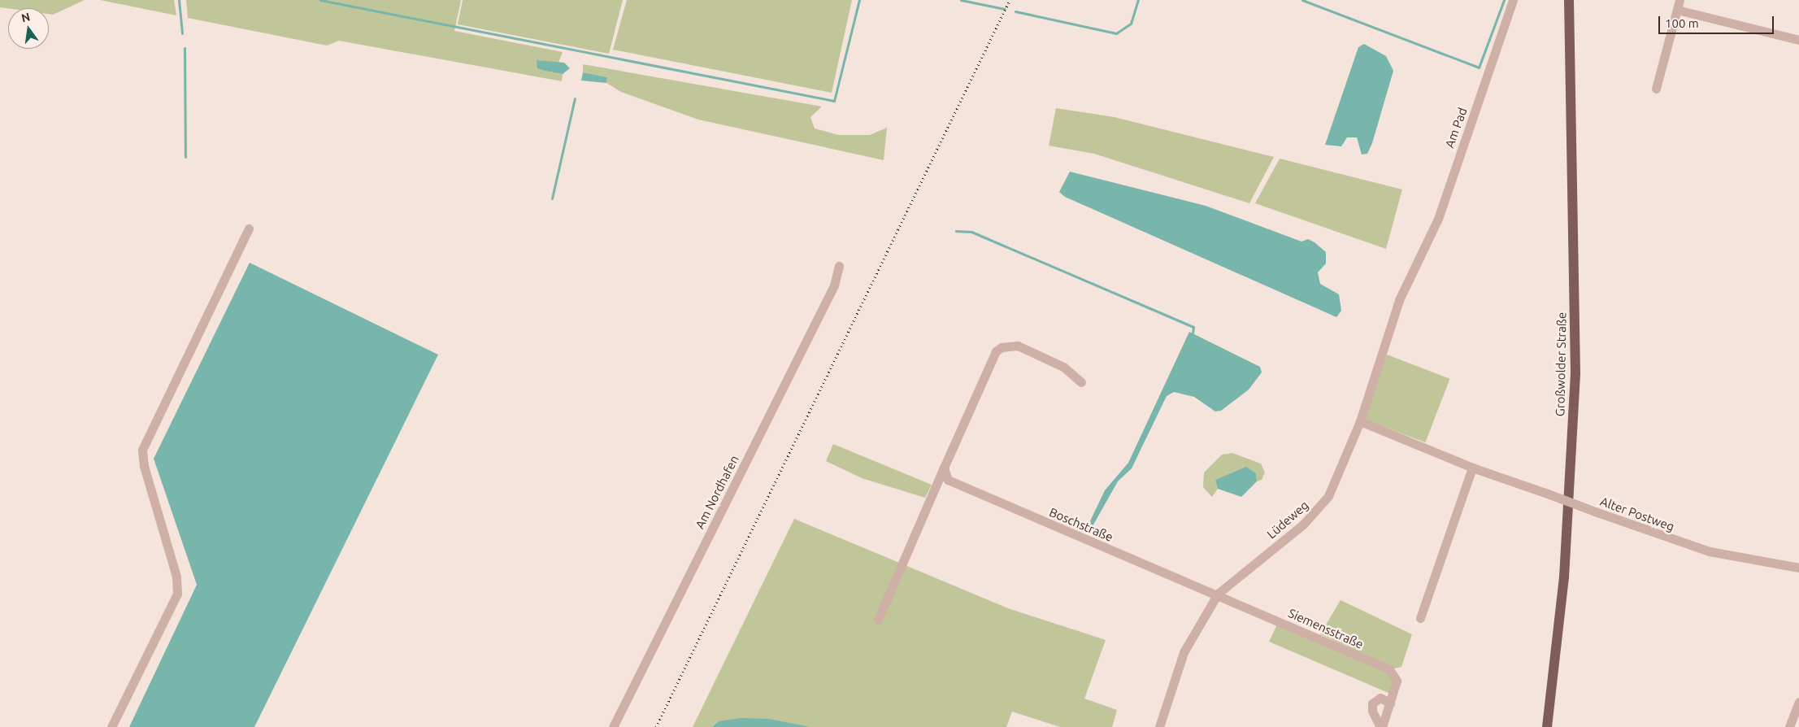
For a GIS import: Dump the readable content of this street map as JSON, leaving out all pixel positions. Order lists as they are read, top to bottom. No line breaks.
{"streets":{"main road":["Großwolder Straße"],"street":["Am Pad","Am Nordhafen","Alter Postweg","Lüdeweg","Boschstraße","Siemensstraße"]},"crossings":[["Am Pad","Lüdeweg"],["Alter Postweg","Lüdeweg"],["Lüdeweg","Boschstraße"],["Lüdeweg","Siemensstraße"],["Boschstraße","Siemensstraße"]],"scale_bar":"100 m","north":"top"}
